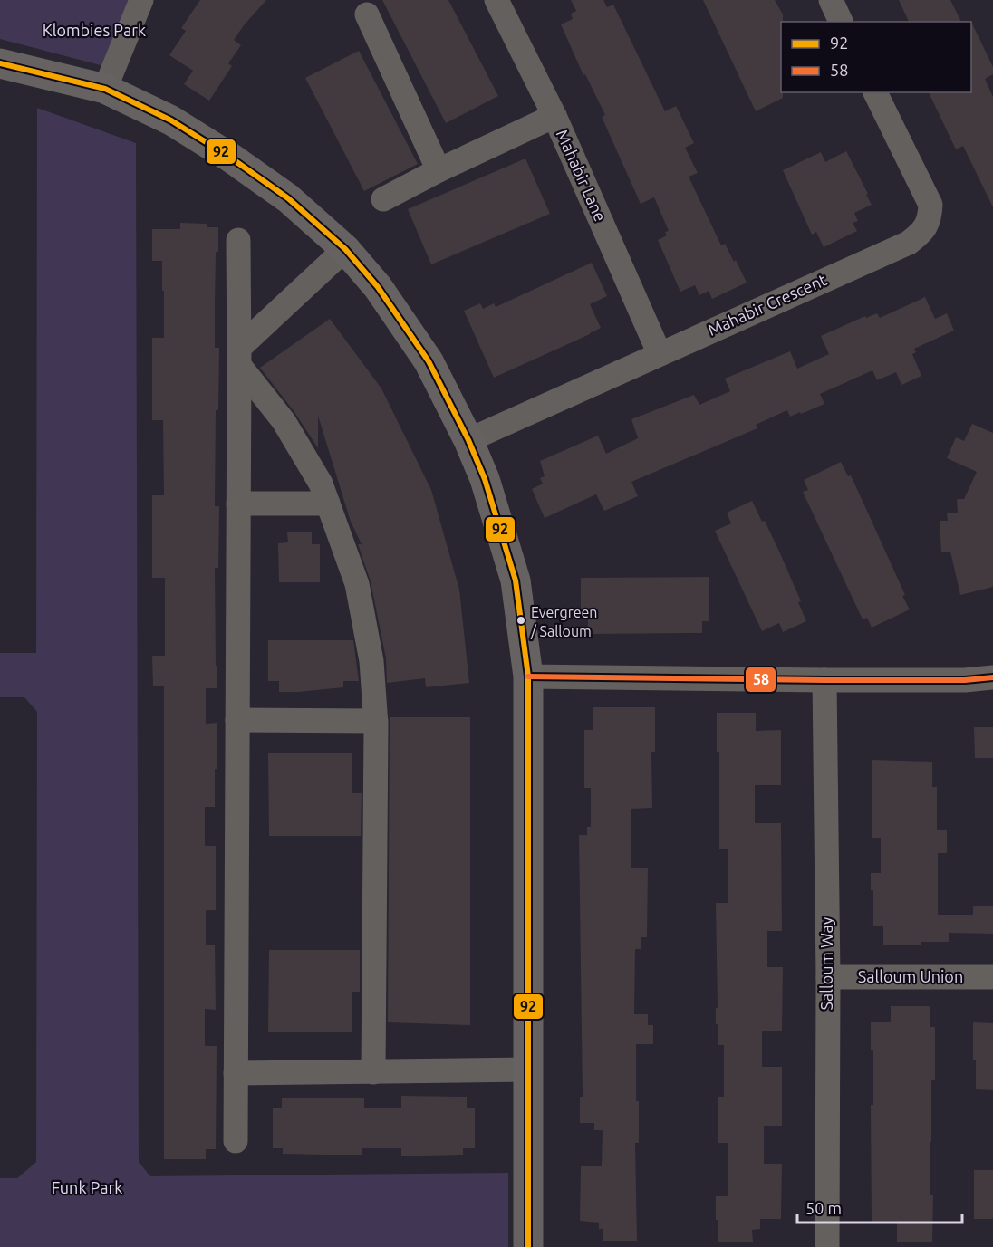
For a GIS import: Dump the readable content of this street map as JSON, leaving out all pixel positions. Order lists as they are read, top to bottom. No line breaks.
{"streets":{"street":["Mahabir Lane","Mahabir Crescent","Salloum Way","Salloum Union"]},"crossings":[["Mahabir Lane","Mahabir Crescent"],["Salloum Way","Salloum Union"]],"parks":["Klombies Park","Funk Park"],"places":["Evergreen / Salloum"],"lines":["transit line 92","transit line 58"],"legend":["92","58"],"scale_bar":"50 m"}
